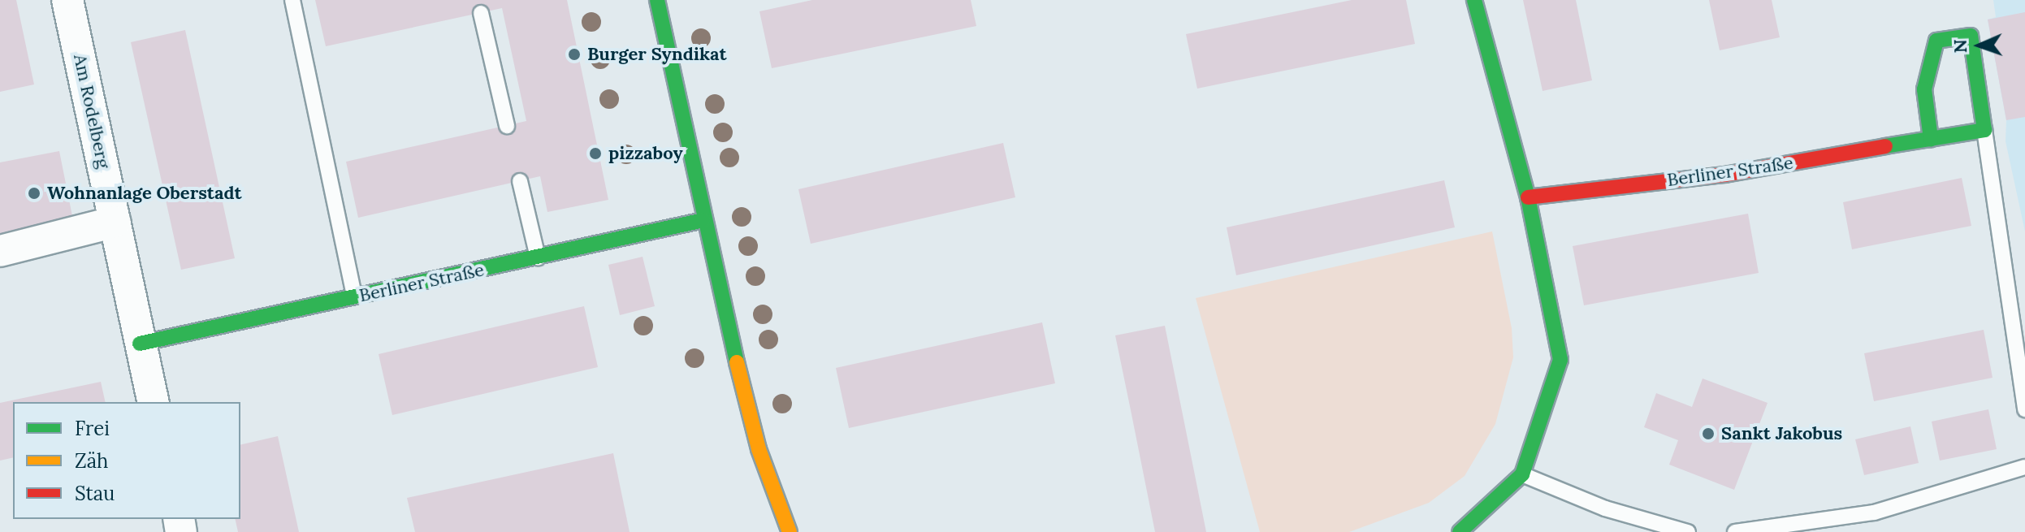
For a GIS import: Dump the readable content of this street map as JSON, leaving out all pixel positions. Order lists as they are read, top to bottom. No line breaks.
{"streets":{"street":["Am Rodelberg","Berliner Straße"]},"crossings":[["Am Rodelberg","Berliner Straße"]],"places":["Burger Syndikat","pizzaboy","Wohnanlage Oberstadt","Sankt Jakobus"],"legend":["Frei","Zäh","Stau"],"north":"left"}
